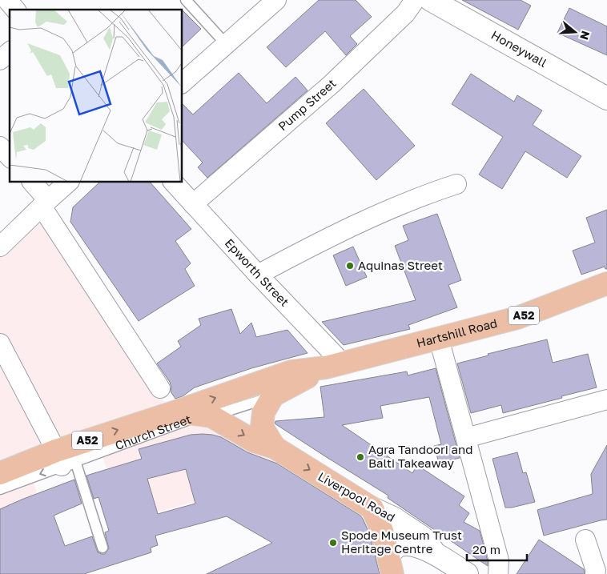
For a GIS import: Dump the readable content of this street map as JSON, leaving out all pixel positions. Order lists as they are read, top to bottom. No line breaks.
{"streets":{"main road":["A52","Hartshill Road","Church Street","Liverpool Road"],"street":["Honeywall","Pump Street","Epworth Street"]},"crossings":[["Honeywall","Pump Street"],["Pump Street","Epworth Street"],["Epworth Street","Hartshill Road"],["Hartshill Road","Church Street"],["Hartshill Road","Liverpool Road"],["Church Street","Liverpool Road"]],"one_way":["Liverpool Road"],"places":["Aquinas Street","Agra Tandoori and Balti Takeaway","Spode Museum Trust Heritage Centre"],"scale_bar":"20 m","north":"right"}
